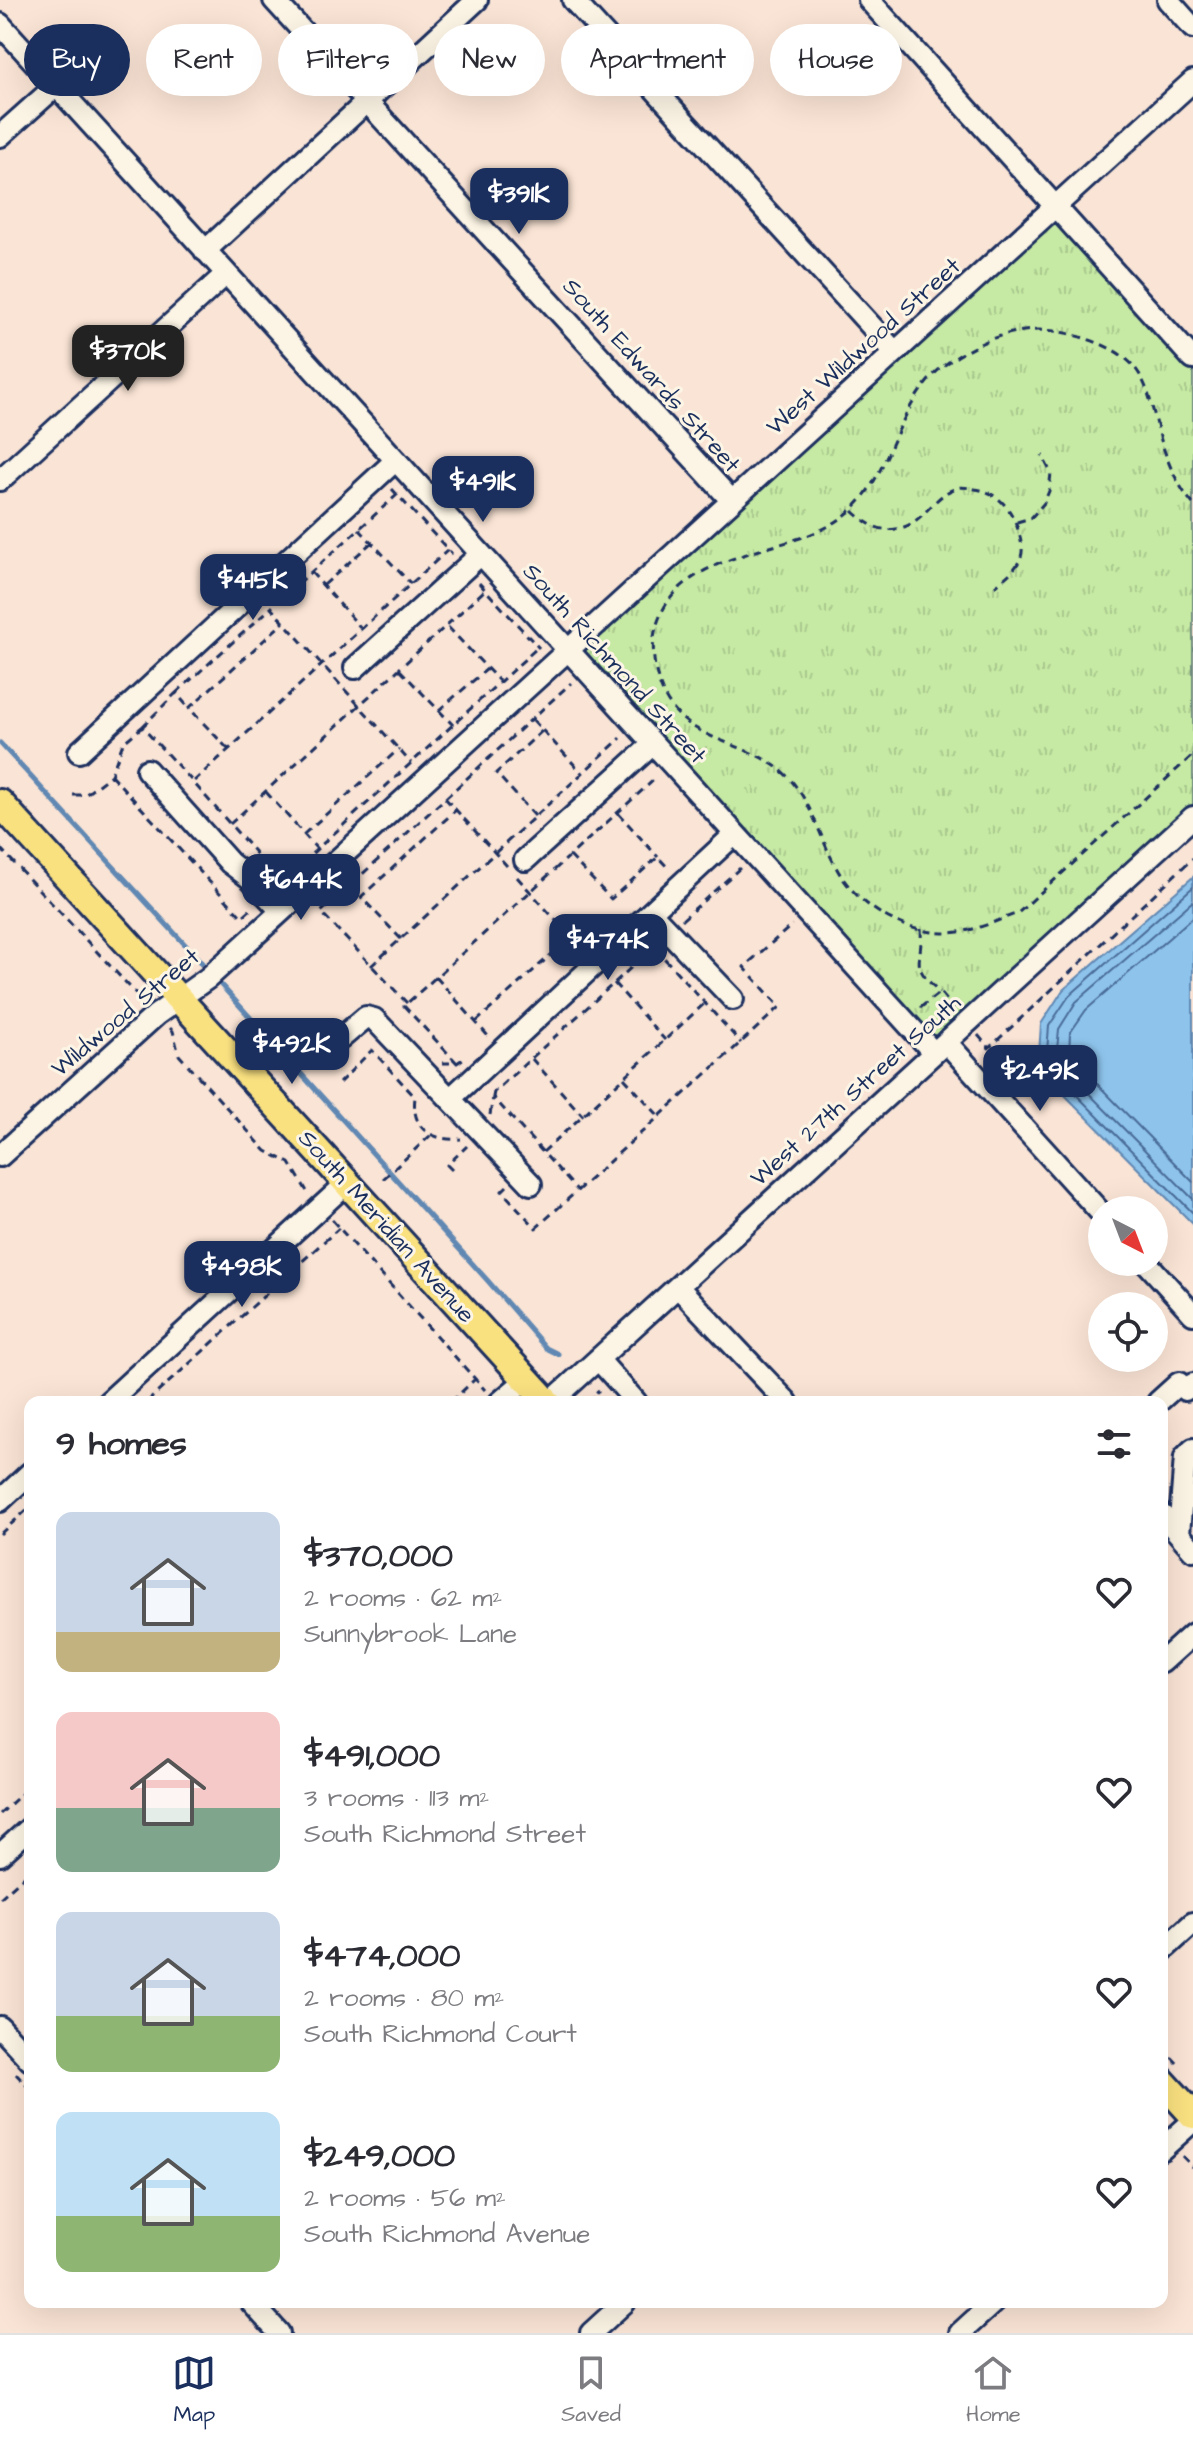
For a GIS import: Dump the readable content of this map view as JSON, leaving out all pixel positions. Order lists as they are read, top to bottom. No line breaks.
{"streets":{"main road":["South Meridian Avenue"],"street":["West Wildwood Street","South Edwards Street","South Richmond Street","Wildwood Street","West 27th Street South"]},"crossings":[["West Wildwood Street","South Edwards Street"],["West Wildwood Street","South Richmond Street"],["West Wildwood Street","Wildwood Street"],["South Richmond Street","Wildwood Street"],["South Richmond Street","West 27th Street South"],["Wildwood Street","South Meridian Avenue"]],"north":"bottom right","page":{"chip":["Buy","Rent","Filters","New","Apartment","House"],"price":["$391K","$370K","$491K","$415K","$644K","$474K","$492K","$249K","$498K"],"heading":"9 homes","list":[{"name":"$370,000","note":"2 rooms · 62 m² · Sunnybrook Lane"},{"name":"$491,000","note":"3 rooms · 113 m² · South Richmond Street"},{"name":"$474,000","note":"2 rooms · 80 m² · South Richmond Court"},{"name":"$249,000","note":"2 rooms · 56 m² · South Richmond Avenue"}],"tabs":["Map","Saved","Home"]}}
